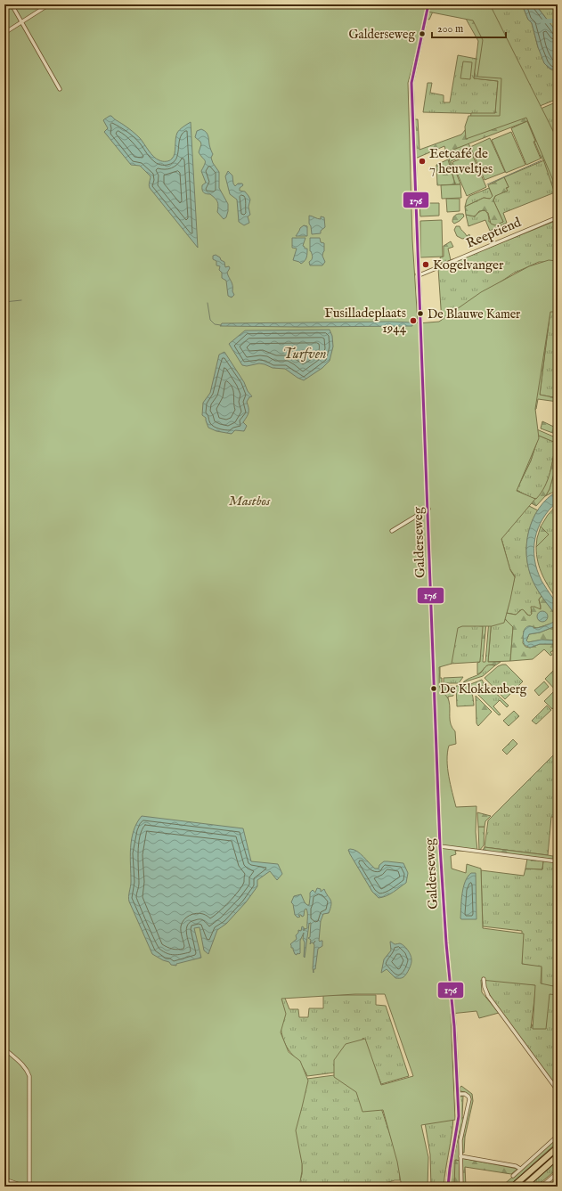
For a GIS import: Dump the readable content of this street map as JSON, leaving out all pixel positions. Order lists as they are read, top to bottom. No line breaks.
{"streets":{"street":["Reeptiend","Galderseweg"]},"crossings":[["Reeptiend","Galderseweg"]],"water":["Turfven"],"parks":["Mastbos"],"places":["Galderseweg","Eetcafé de 7 heuveltjes","Kogelvanger","De Blauwe Kamer","Fusilladeplaats 1944","De Klokkenberg"],"lines":["transit line 176"],"scale_bar":"200 m"}
